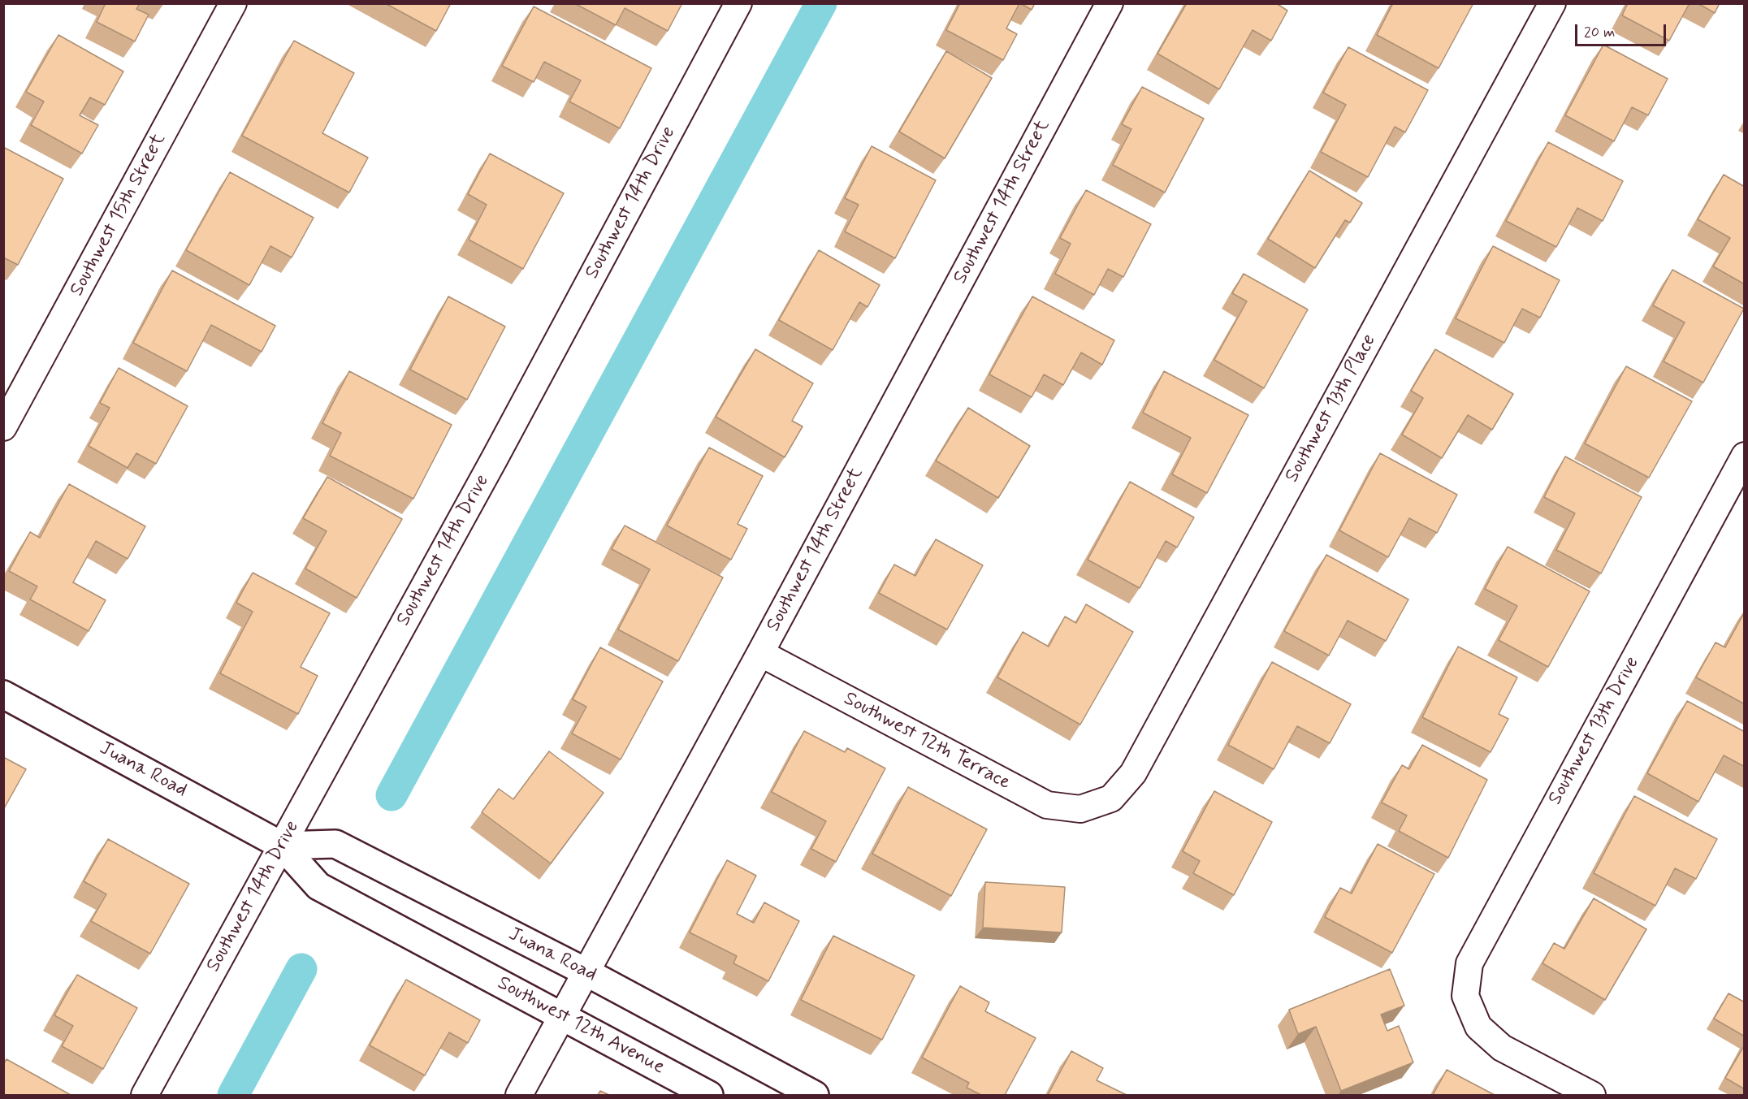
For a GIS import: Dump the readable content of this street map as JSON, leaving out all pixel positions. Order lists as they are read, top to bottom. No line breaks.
{"streets":{"street":["Southwest 14th Street","Southwest 14th Drive","Southwest 15th Street","Southwest 13th Place","Southwest 13th Drive","Southwest 12th Terrace","Juana Road","Southwest 12th Avenue"]},"crossings":[["Southwest 14th Street","Southwest 12th Terrace"],["Southwest 14th Street","Juana Road"],["Southwest 14th Street","Southwest 12th Avenue"],["Southwest 14th Drive","Juana Road"],["Southwest 13th Place","Southwest 12th Terrace"],["Juana Road","Southwest 12th Avenue"]],"scale_bar":"20 m"}
